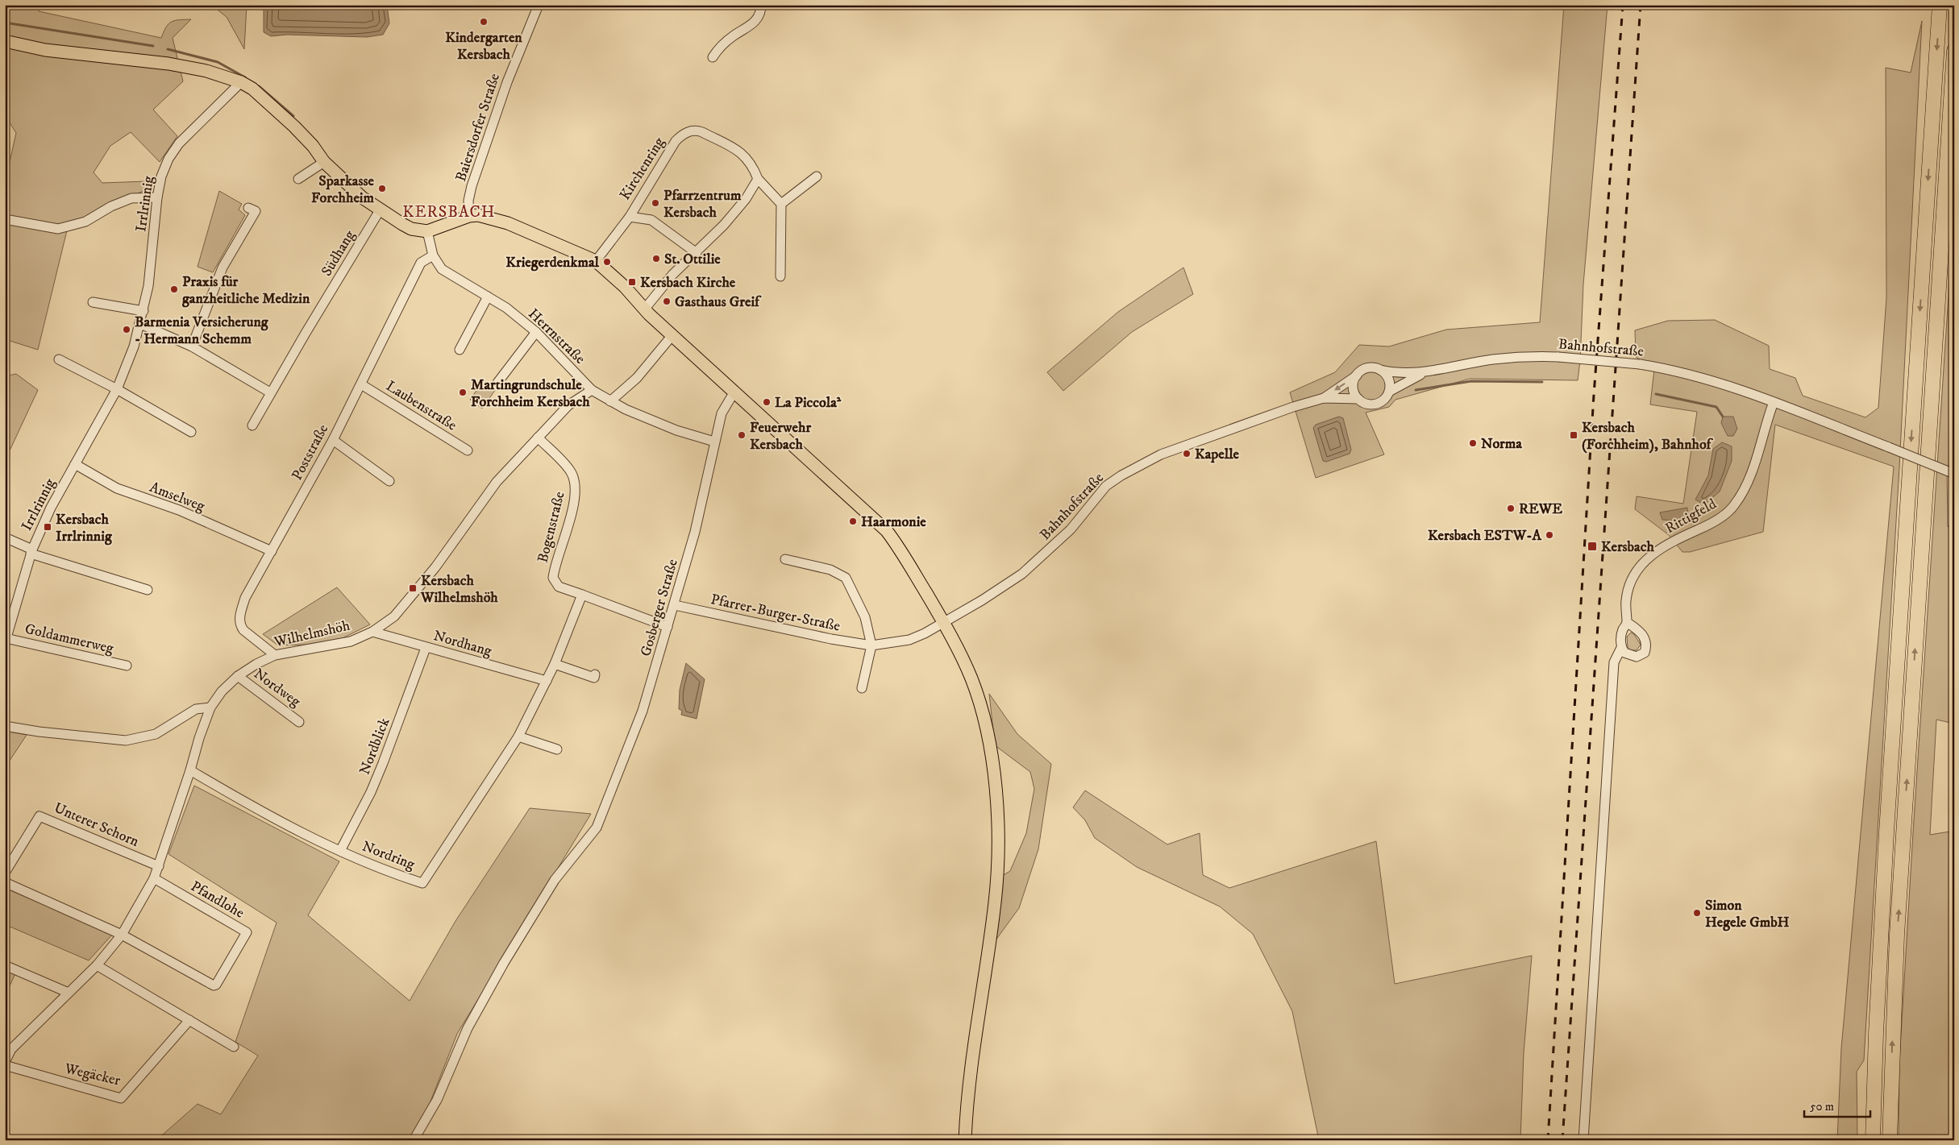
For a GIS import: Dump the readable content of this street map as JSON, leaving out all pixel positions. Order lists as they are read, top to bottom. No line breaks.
{"streets":{"street":["Baiersdorfer Straße","Kirchenring","Irrlrinnig","Südhang","Herrnstraße","Bahnhofstraße","Laubenstraße","Poststraße","Amselweg","Rittigfeld","Bogenstraße","Gosberger Straße","Pfarrer-Burger-Straße","Wilhelmshöh","Goldammerweg","Nordhang","Nordweg","Nordblick","Unterer Schorn","Nordring","Pfandlohe","Wegäcker"]},"crossings":[["Irrlrinnig","Amselweg"],["Irrlrinnig","Goldammerweg"],["Herrnstraße","Poststraße"],["Herrnstraße","Gosberger Straße"],["Herrnstraße","Wilhelmshöh"],["Bahnhofstraße","Rittigfeld"],["Bahnhofstraße","Pfarrer-Burger-Straße"],["Laubenstraße","Poststraße"],["Poststraße","Amselweg"],["Poststraße","Wilhelmshöh"],["Bogenstraße","Wilhelmshöh"],["Bogenstraße","Nordring"],["Gosberger Straße","Pfarrer-Burger-Straße"],["Wilhelmshöh","Nordhang"],["Wilhelmshöh","Nordweg"],["Nordhang","Nordblick"],["Nordhang","Nordring"],["Nordblick","Nordring"]],"districts":["KERSBACH"],"places":{"other":["Kindergarten Kersbach","Sparkasse Forchheim","Pfarrzentrum Kersbach","St. Ottilie","Kriegerdenkmal","Praxis für ganzheitliche Medizin","Gasthaus Greif","Barmenia Versicherung - Hermann Schemm","Martingrundschule Forchheim Kersbach","La Piccola²","Feuerwehr Kersbach","Norma","Kapelle","REWE","Haarmonie","Kersbach ESTW-A","Simon Hegele GmbH"],"transit":["Kersbach Kirche","Kersbach (Forchheim), Bahnhof","Kersbach Irrlrinnig","Kersbach","Kersbach Wilhelmshöh"]},"scale_bar":"50 m"}
